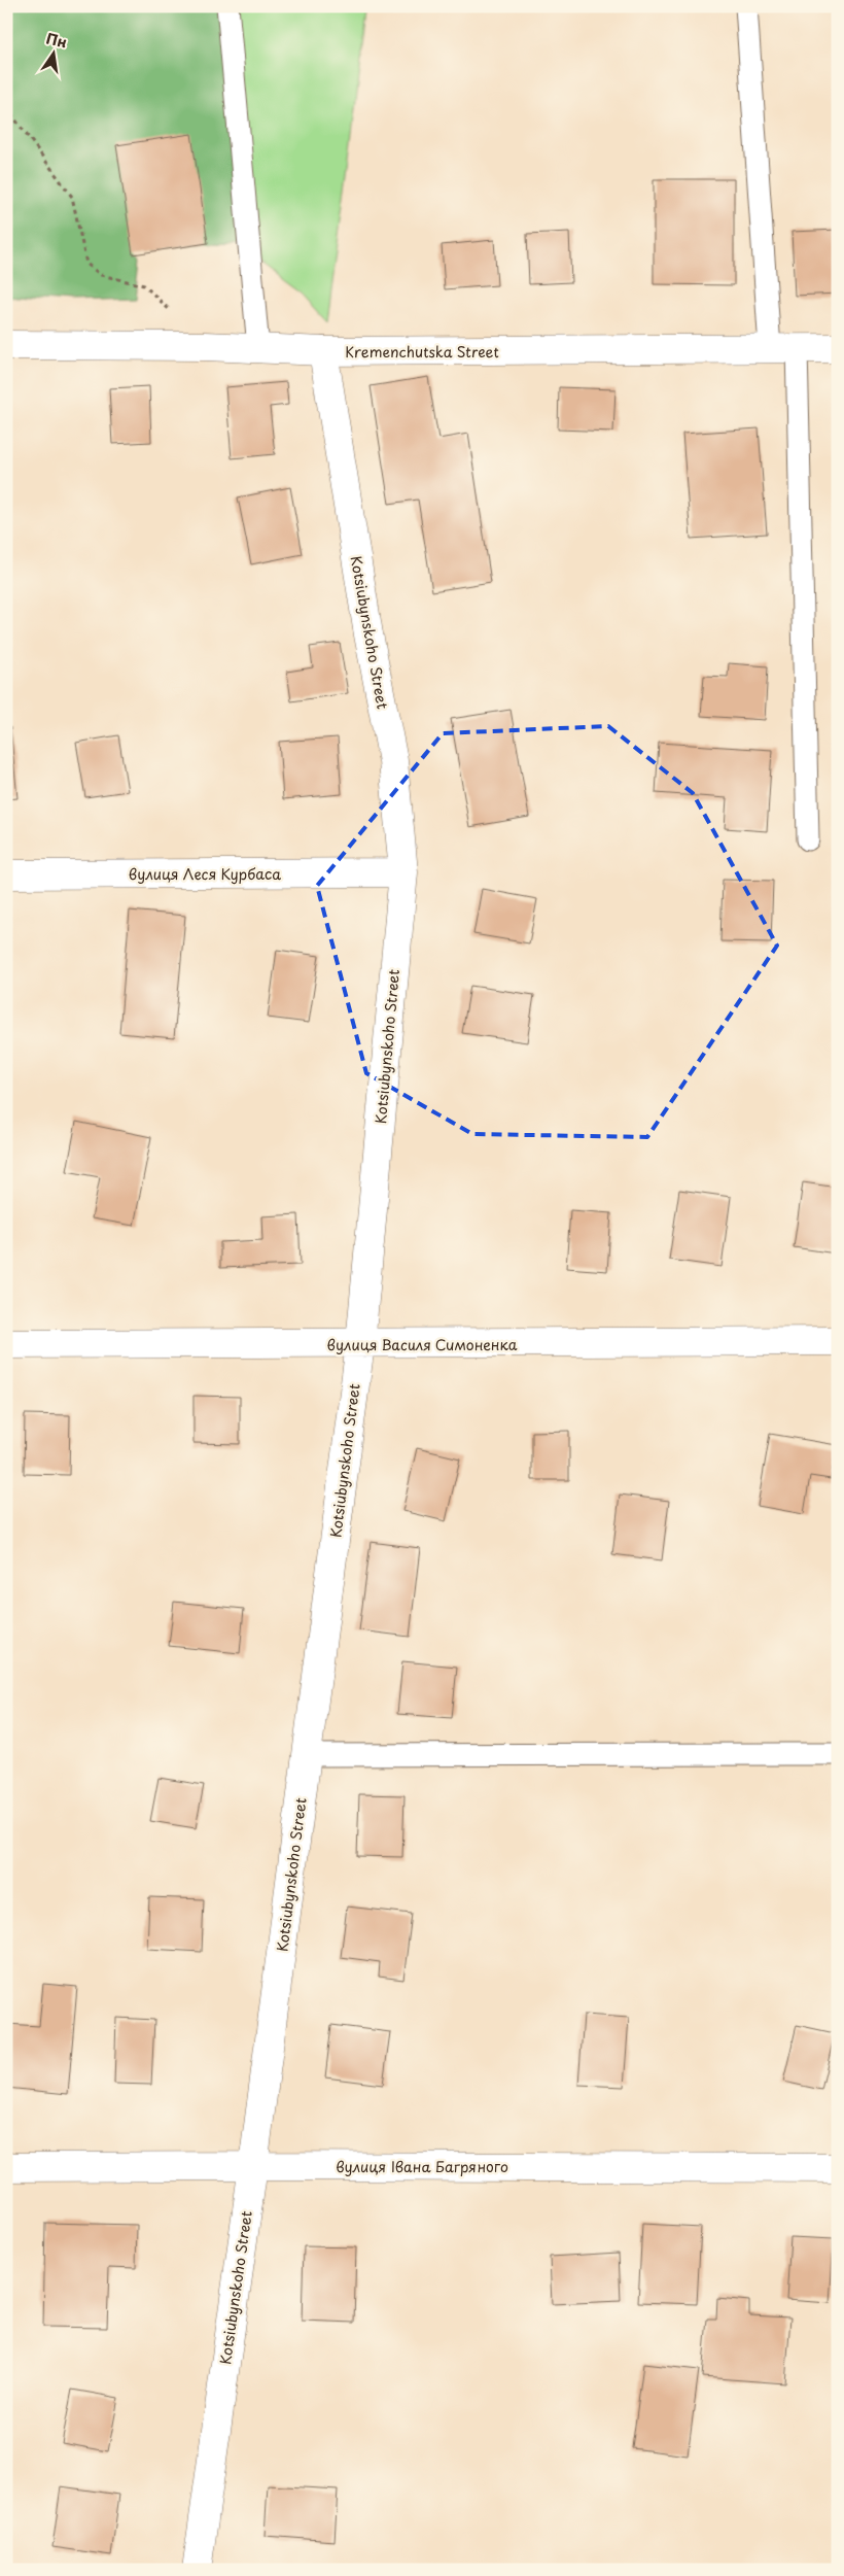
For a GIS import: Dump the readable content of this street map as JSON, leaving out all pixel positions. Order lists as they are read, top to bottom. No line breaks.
{"streets":{"street":["Kremenchutska Street","Kotsiubynskoho Street","вулиця Леся Курбаса","вулиця Василя Симоненка","вулиця Івана Багряного"]},"crossings":[["Kremenchutska Street","Kotsiubynskoho Street"],["Kotsiubynskoho Street","вулиця Леся Курбаса"],["Kotsiubynskoho Street","вулиця Василя Симоненка"],["Kotsiubynskoho Street","вулиця Івана Багряного"]],"north":"top"}
